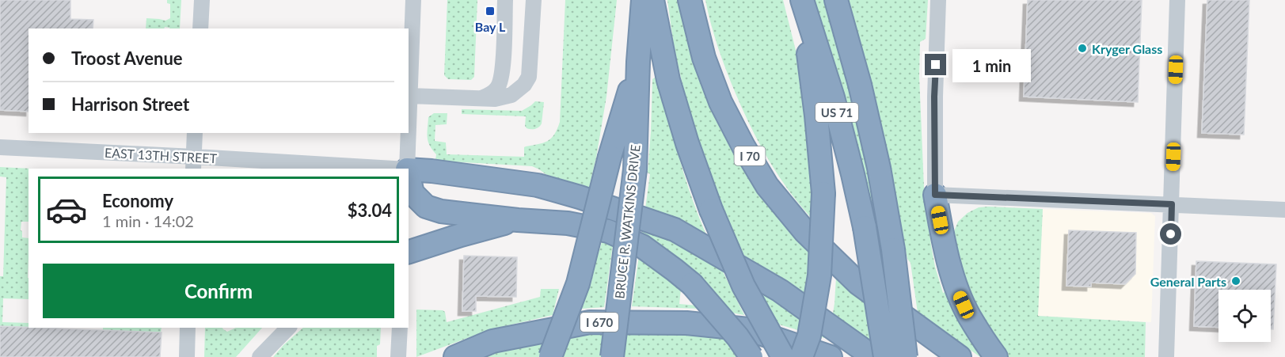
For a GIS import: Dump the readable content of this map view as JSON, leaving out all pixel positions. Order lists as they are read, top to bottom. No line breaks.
{"streets":{"highway":["US 71","I 70","BRUCE R. WATKINS DRIVE","I 670"],"street":["EAST 13TH STREET"]},"places":{"transit":["Bay L"],"other":["Kryger Glass","General Parts"]},"page":{"banner":["Troost Avenue","Harrison Street"],"bubble":"1 min","list":[{"name":"Economy","note":"1 min · 14:02","value":"$3.04"}],"buttons":"Confirm"}}
